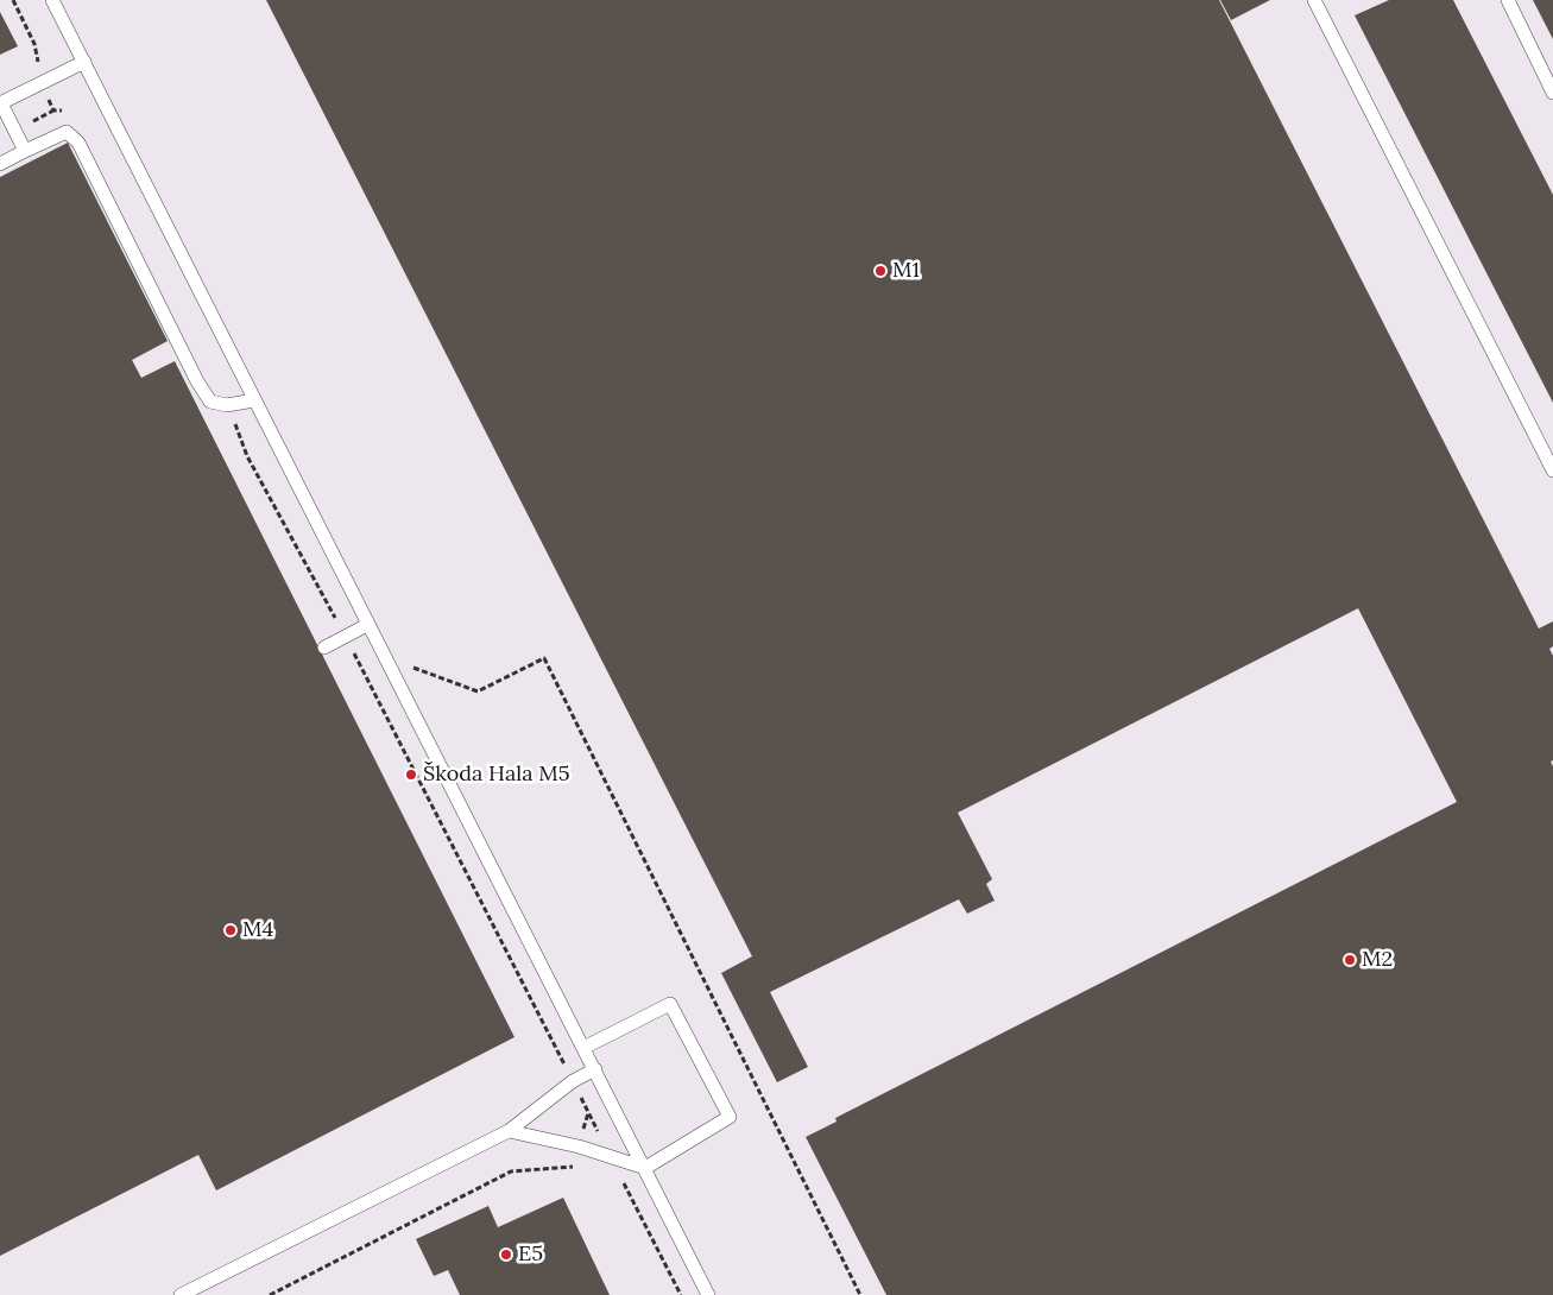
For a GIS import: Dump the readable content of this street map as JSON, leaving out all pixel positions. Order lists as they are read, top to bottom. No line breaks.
{"places":["M1","Škoda Hala M5","M4","M2","E5"]}
